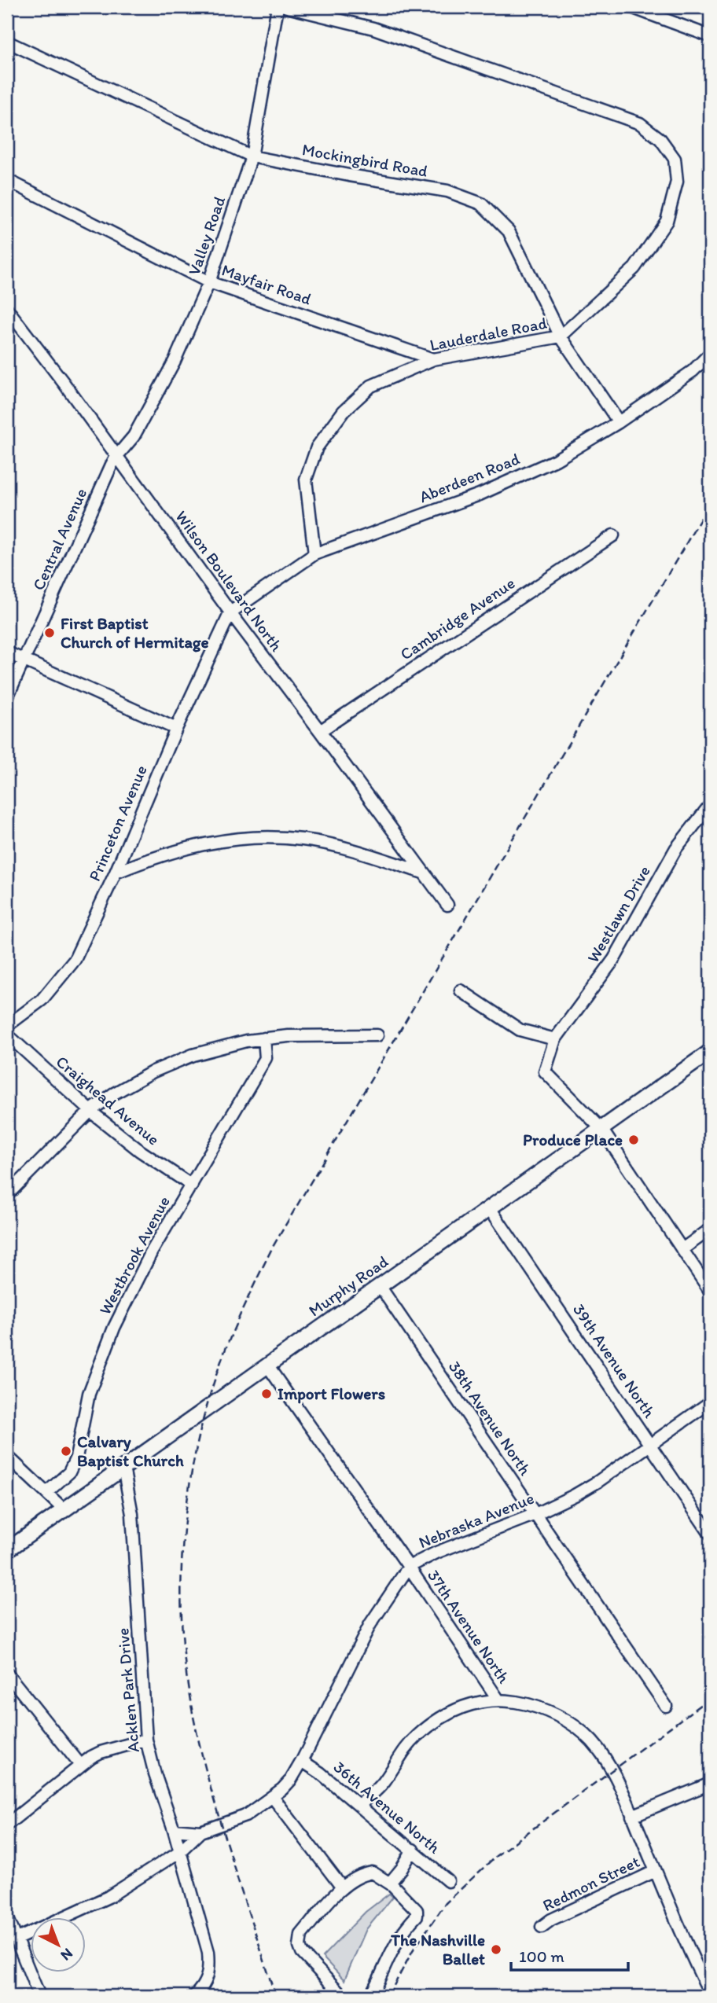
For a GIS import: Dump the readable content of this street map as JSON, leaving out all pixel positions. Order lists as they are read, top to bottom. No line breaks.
{"streets":{"main road":["Murphy Road"],"street":["Mockingbird Road","Valley Road","Mayfair Road","Lauderdale Road","Aberdeen Road","Central Avenue","Wilson Boulevard North","Cambridge Avenue","Princeton Avenue","Westlawn Drive","Craighead Avenue","Westbrook Avenue","39th Avenue North","38th Avenue North","Nebraska Avenue","37th Avenue North","Acklen Park Drive","36th Avenue North","Redmon Street"]},"crossings":[["Mockingbird Road","Valley Road"],["Mockingbird Road","Lauderdale Road"],["Mockingbird Road","Aberdeen Road"],["Valley Road","Mayfair Road"],["Valley Road","Central Avenue"],["Valley Road","Wilson Boulevard North"],["Mayfair Road","Lauderdale Road"],["Lauderdale Road","Aberdeen Road"],["Aberdeen Road","Wilson Boulevard North"],["Aberdeen Road","Princeton Avenue"],["Central Avenue","Wilson Boulevard North"],["Wilson Boulevard North","Cambridge Avenue"],["Wilson Boulevard North","Princeton Avenue"],["Craighead Avenue","Westbrook Avenue"],["Murphy Road","39th Avenue North"],["Murphy Road","38th Avenue North"],["Murphy Road","37th Avenue North"],["Murphy Road","Acklen Park Drive"],["39th Avenue North","Nebraska Avenue"],["38th Avenue North","Nebraska Avenue"],["Nebraska Avenue","37th Avenue North"],["Nebraska Avenue","36th Avenue North"],["37th Avenue North","Redmon Street"]],"places":["First Baptist Church of Hermitage","Produce Place","Import Flowers","Calvary Baptist Church","The Nashville Ballet"],"scale_bar":"100 m","north":"bottom right"}
